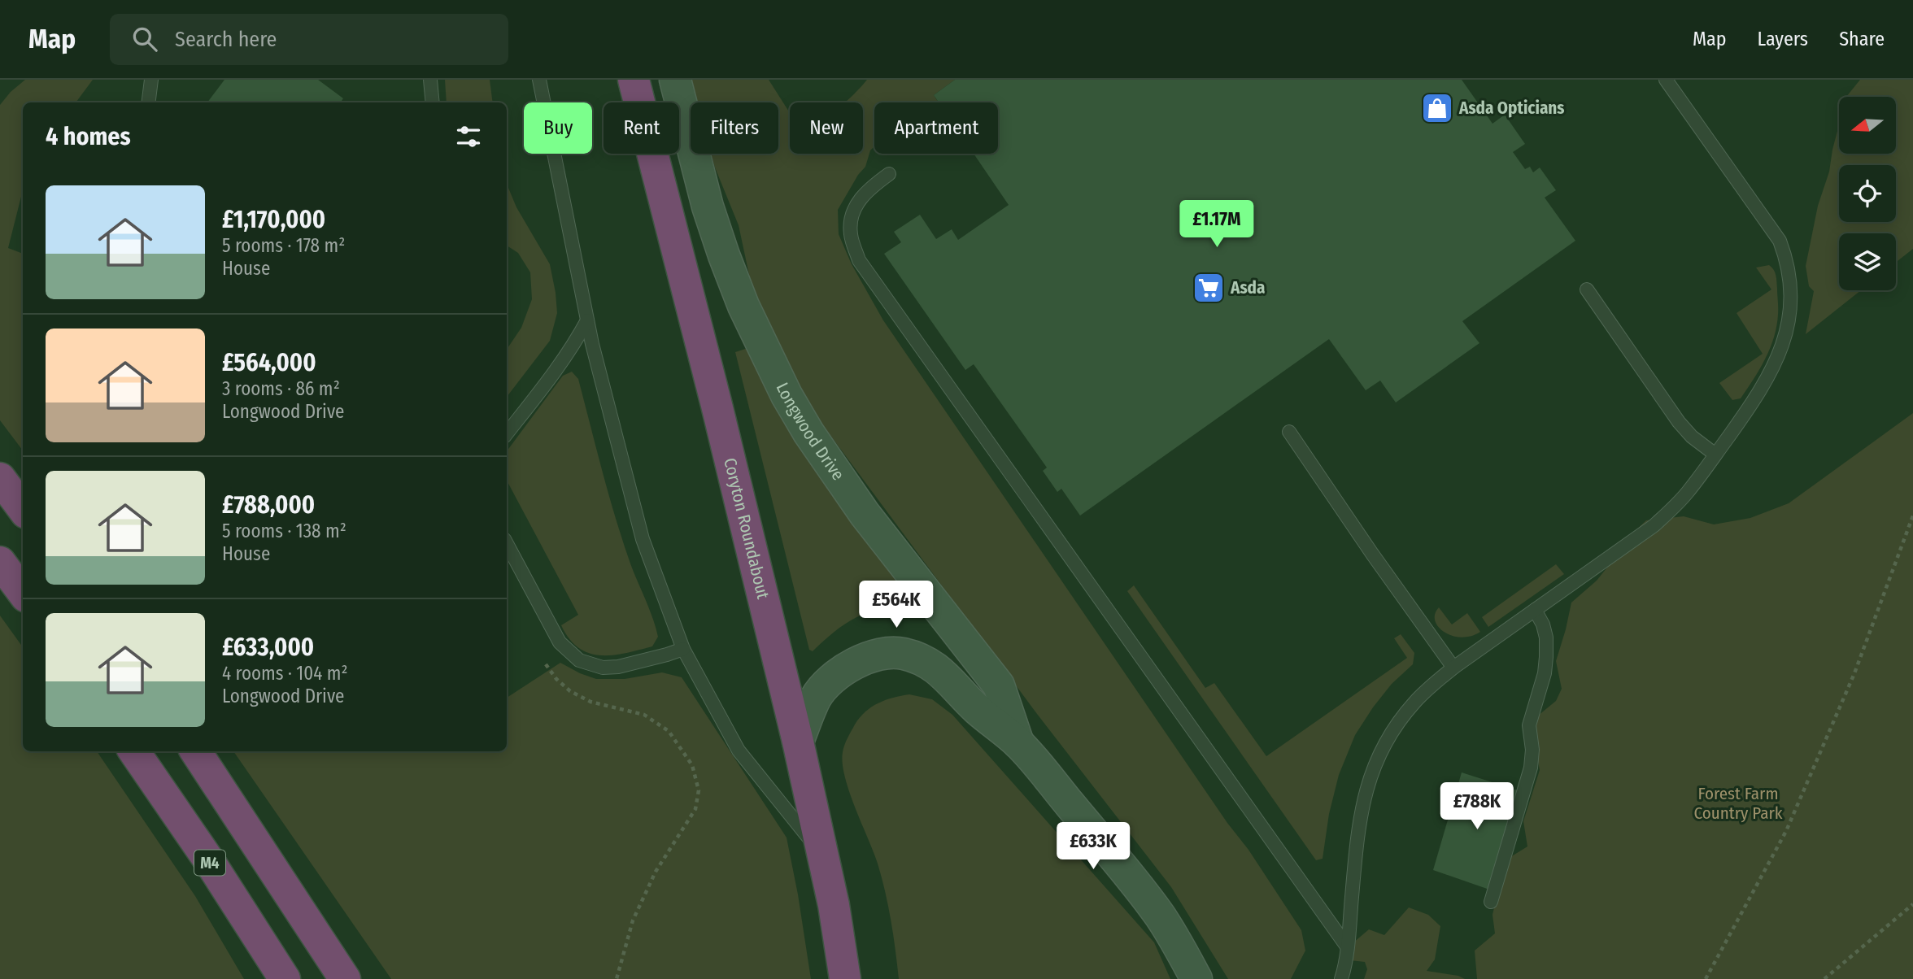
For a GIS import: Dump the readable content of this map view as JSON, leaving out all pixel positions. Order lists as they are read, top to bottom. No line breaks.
{"streets":{"highway":["Coryton Roundabout","M4"],"street":["Longwood Drive"]},"crossings":[["Longwood Drive","Coryton Roundabout"]],"parks":["Forest Farm Country Park"],"places":{"shop":["Asda Opticians"],"supermarket":["Asda"]},"north":"left","page":{"header":"Map","search":"Search here","nav":["Map","Layers","Share"],"chip":["Buy","Rent","Filters","New","Apartment"],"heading":"4 homes","list":[{"name":"£1,170,000","note":"5 rooms · 178 m² · House"},{"name":"£564,000","note":"3 rooms · 86 m² · Longwood Drive"},{"name":"£788,000","note":"5 rooms · 138 m² · House"},{"name":"£633,000","note":"4 rooms · 104 m² · Longwood Drive"}],"price":["£1.17M","£564K","£788K","£633K"]}}
